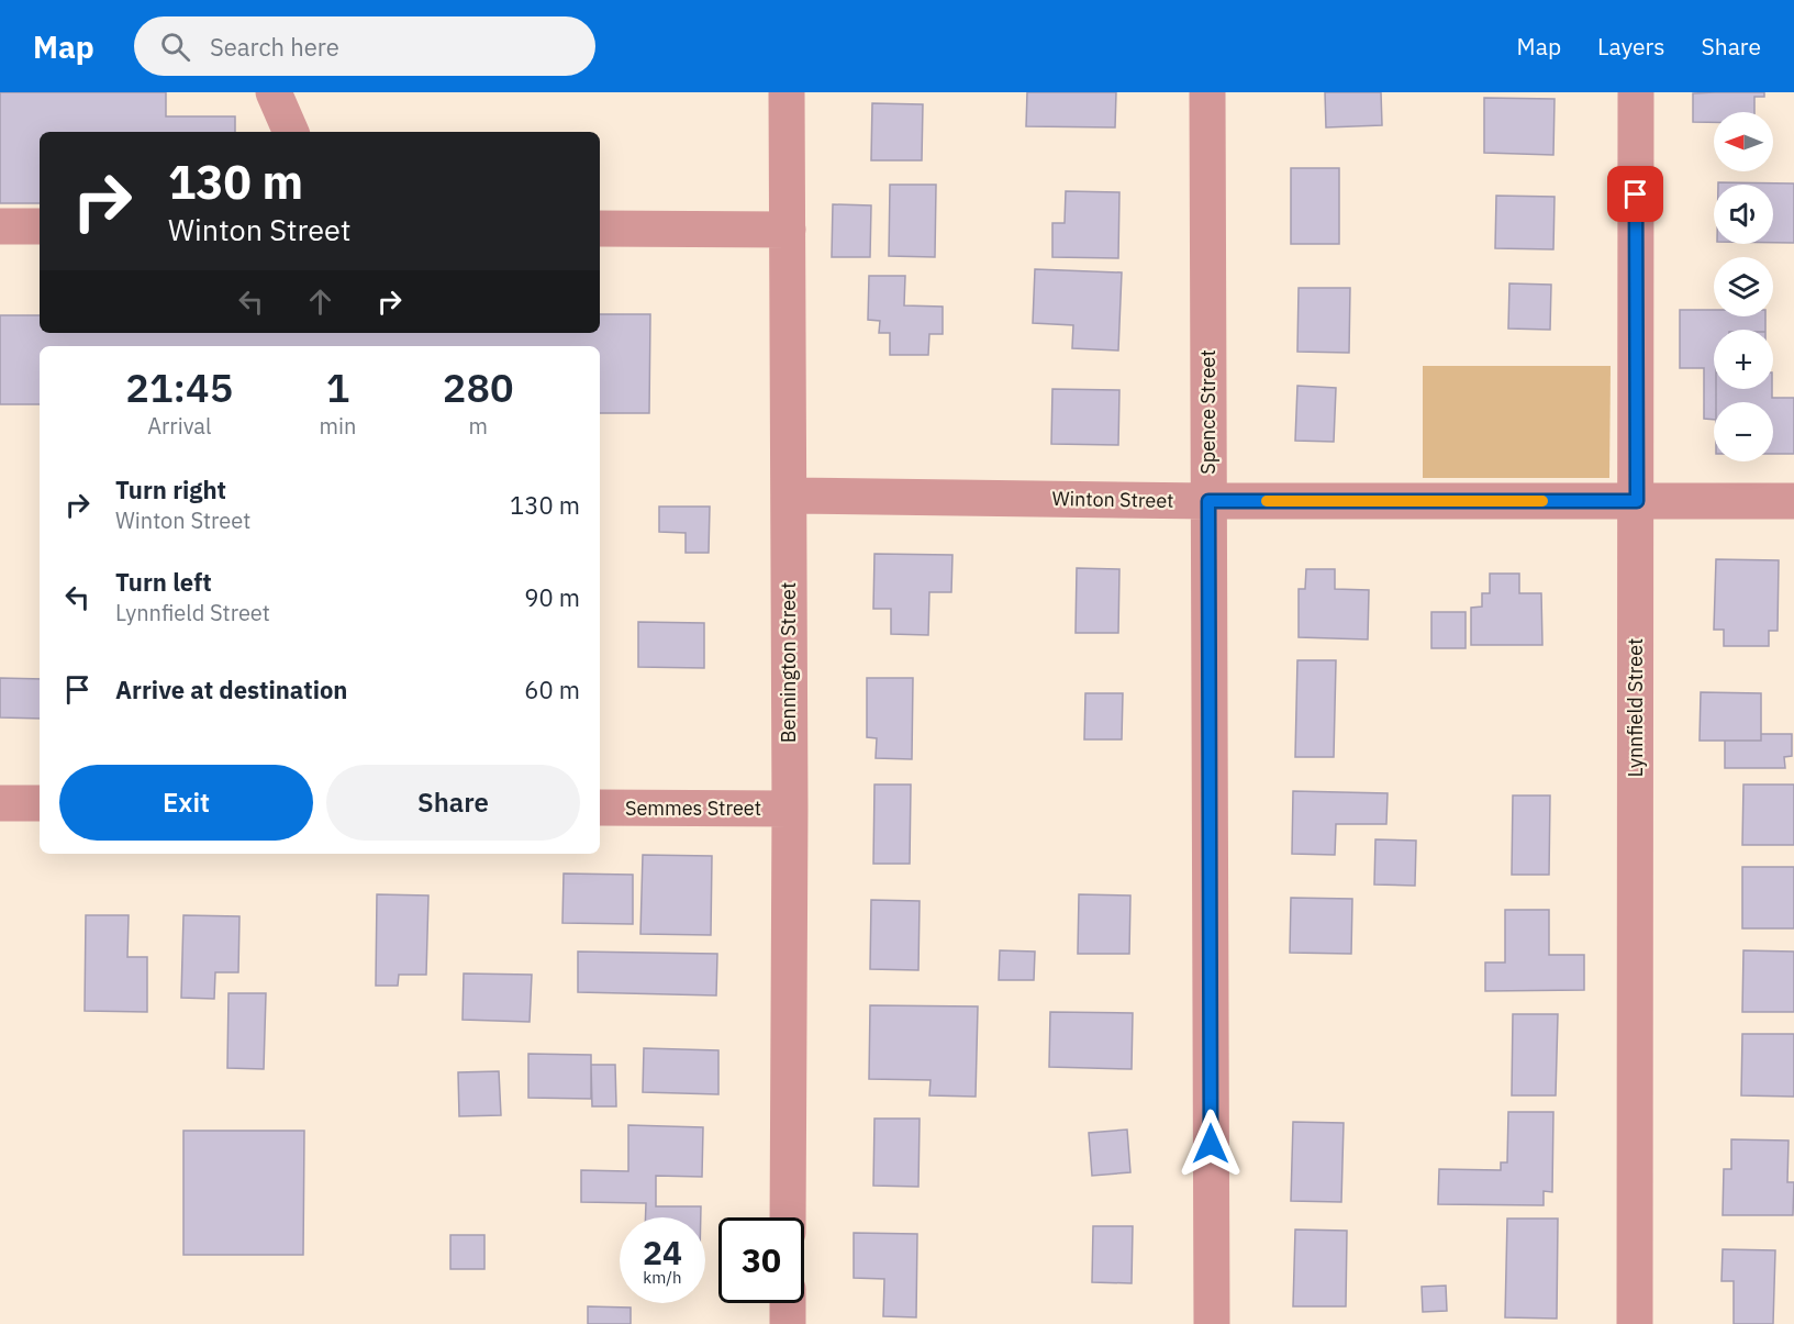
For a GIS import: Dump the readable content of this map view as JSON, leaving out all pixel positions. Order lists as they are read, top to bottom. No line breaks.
{"streets":{"street":["Spence Street","Winton Street","Bennington Street","Lynnfield Street","Semmes Street"]},"crossings":[["Spence Street","Winton Street"],["Winton Street","Bennington Street"],["Winton Street","Lynnfield Street"],["Bennington Street","Semmes Street"]],"north":"left","page":{"header":"Map","search":"Search here","nav":["Map","Layers","Share"],"map_buttons":["+","−"],"turn":["130 m","Winton Street"],"eta":["21:45","Arrival","1","min","280","m"],"list":[{"name":"Turn right","note":"Winton Street","value":"130 m"},{"name":"Turn left","note":"Lynnfield Street","value":"90 m"},{"name":"Arrive at destination","value":"60 m"}],"buttons":["Exit","Share"],"speed":"24 km/h","limit":"30"}}
